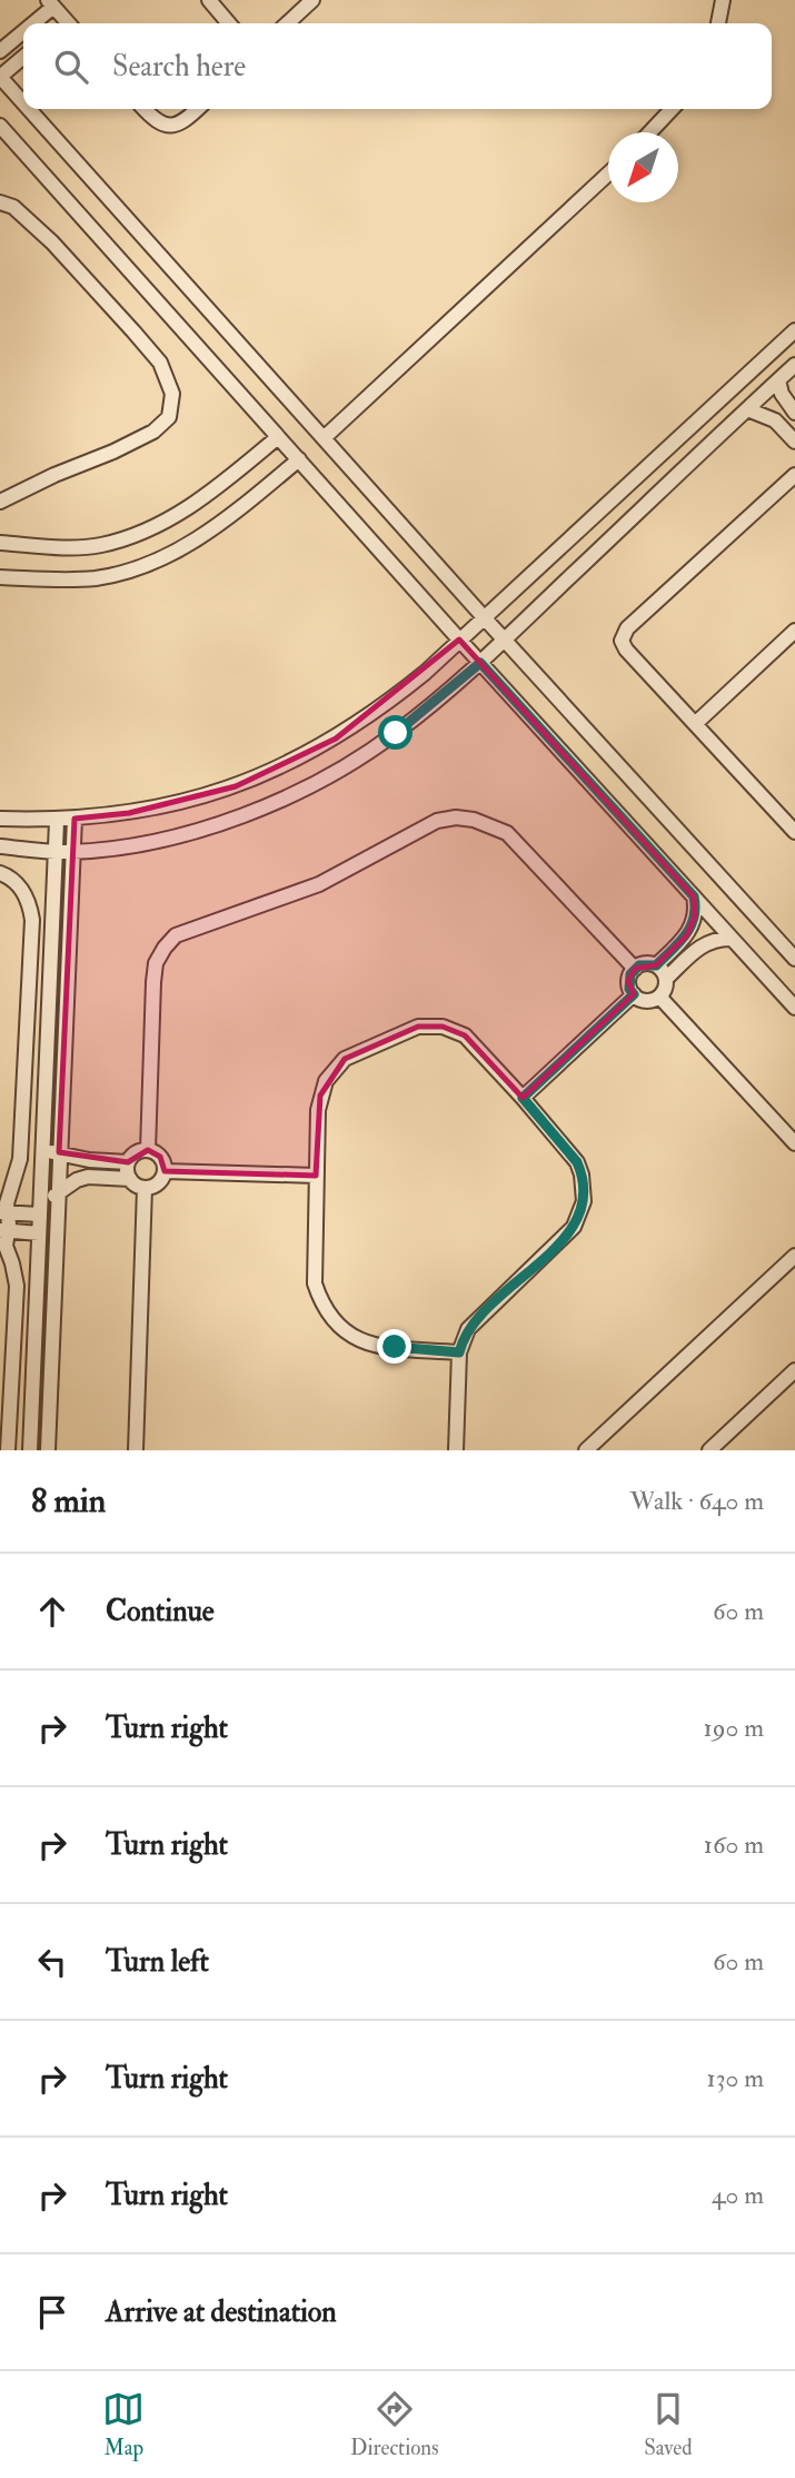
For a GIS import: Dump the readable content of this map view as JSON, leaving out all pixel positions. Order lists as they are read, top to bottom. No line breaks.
{"north":"bottom left","page":{"search":"Search here","heading":["8 min","Walk · 640 m"],"list":[["Continue","60 m"],["Turn right","190 m"],["Turn right","160 m"],["Turn left","60 m"],["Turn right","130 m"],["Turn right","40 m"],"Arrive at destination"],"nav":["Map","Directions","Saved"]}}
